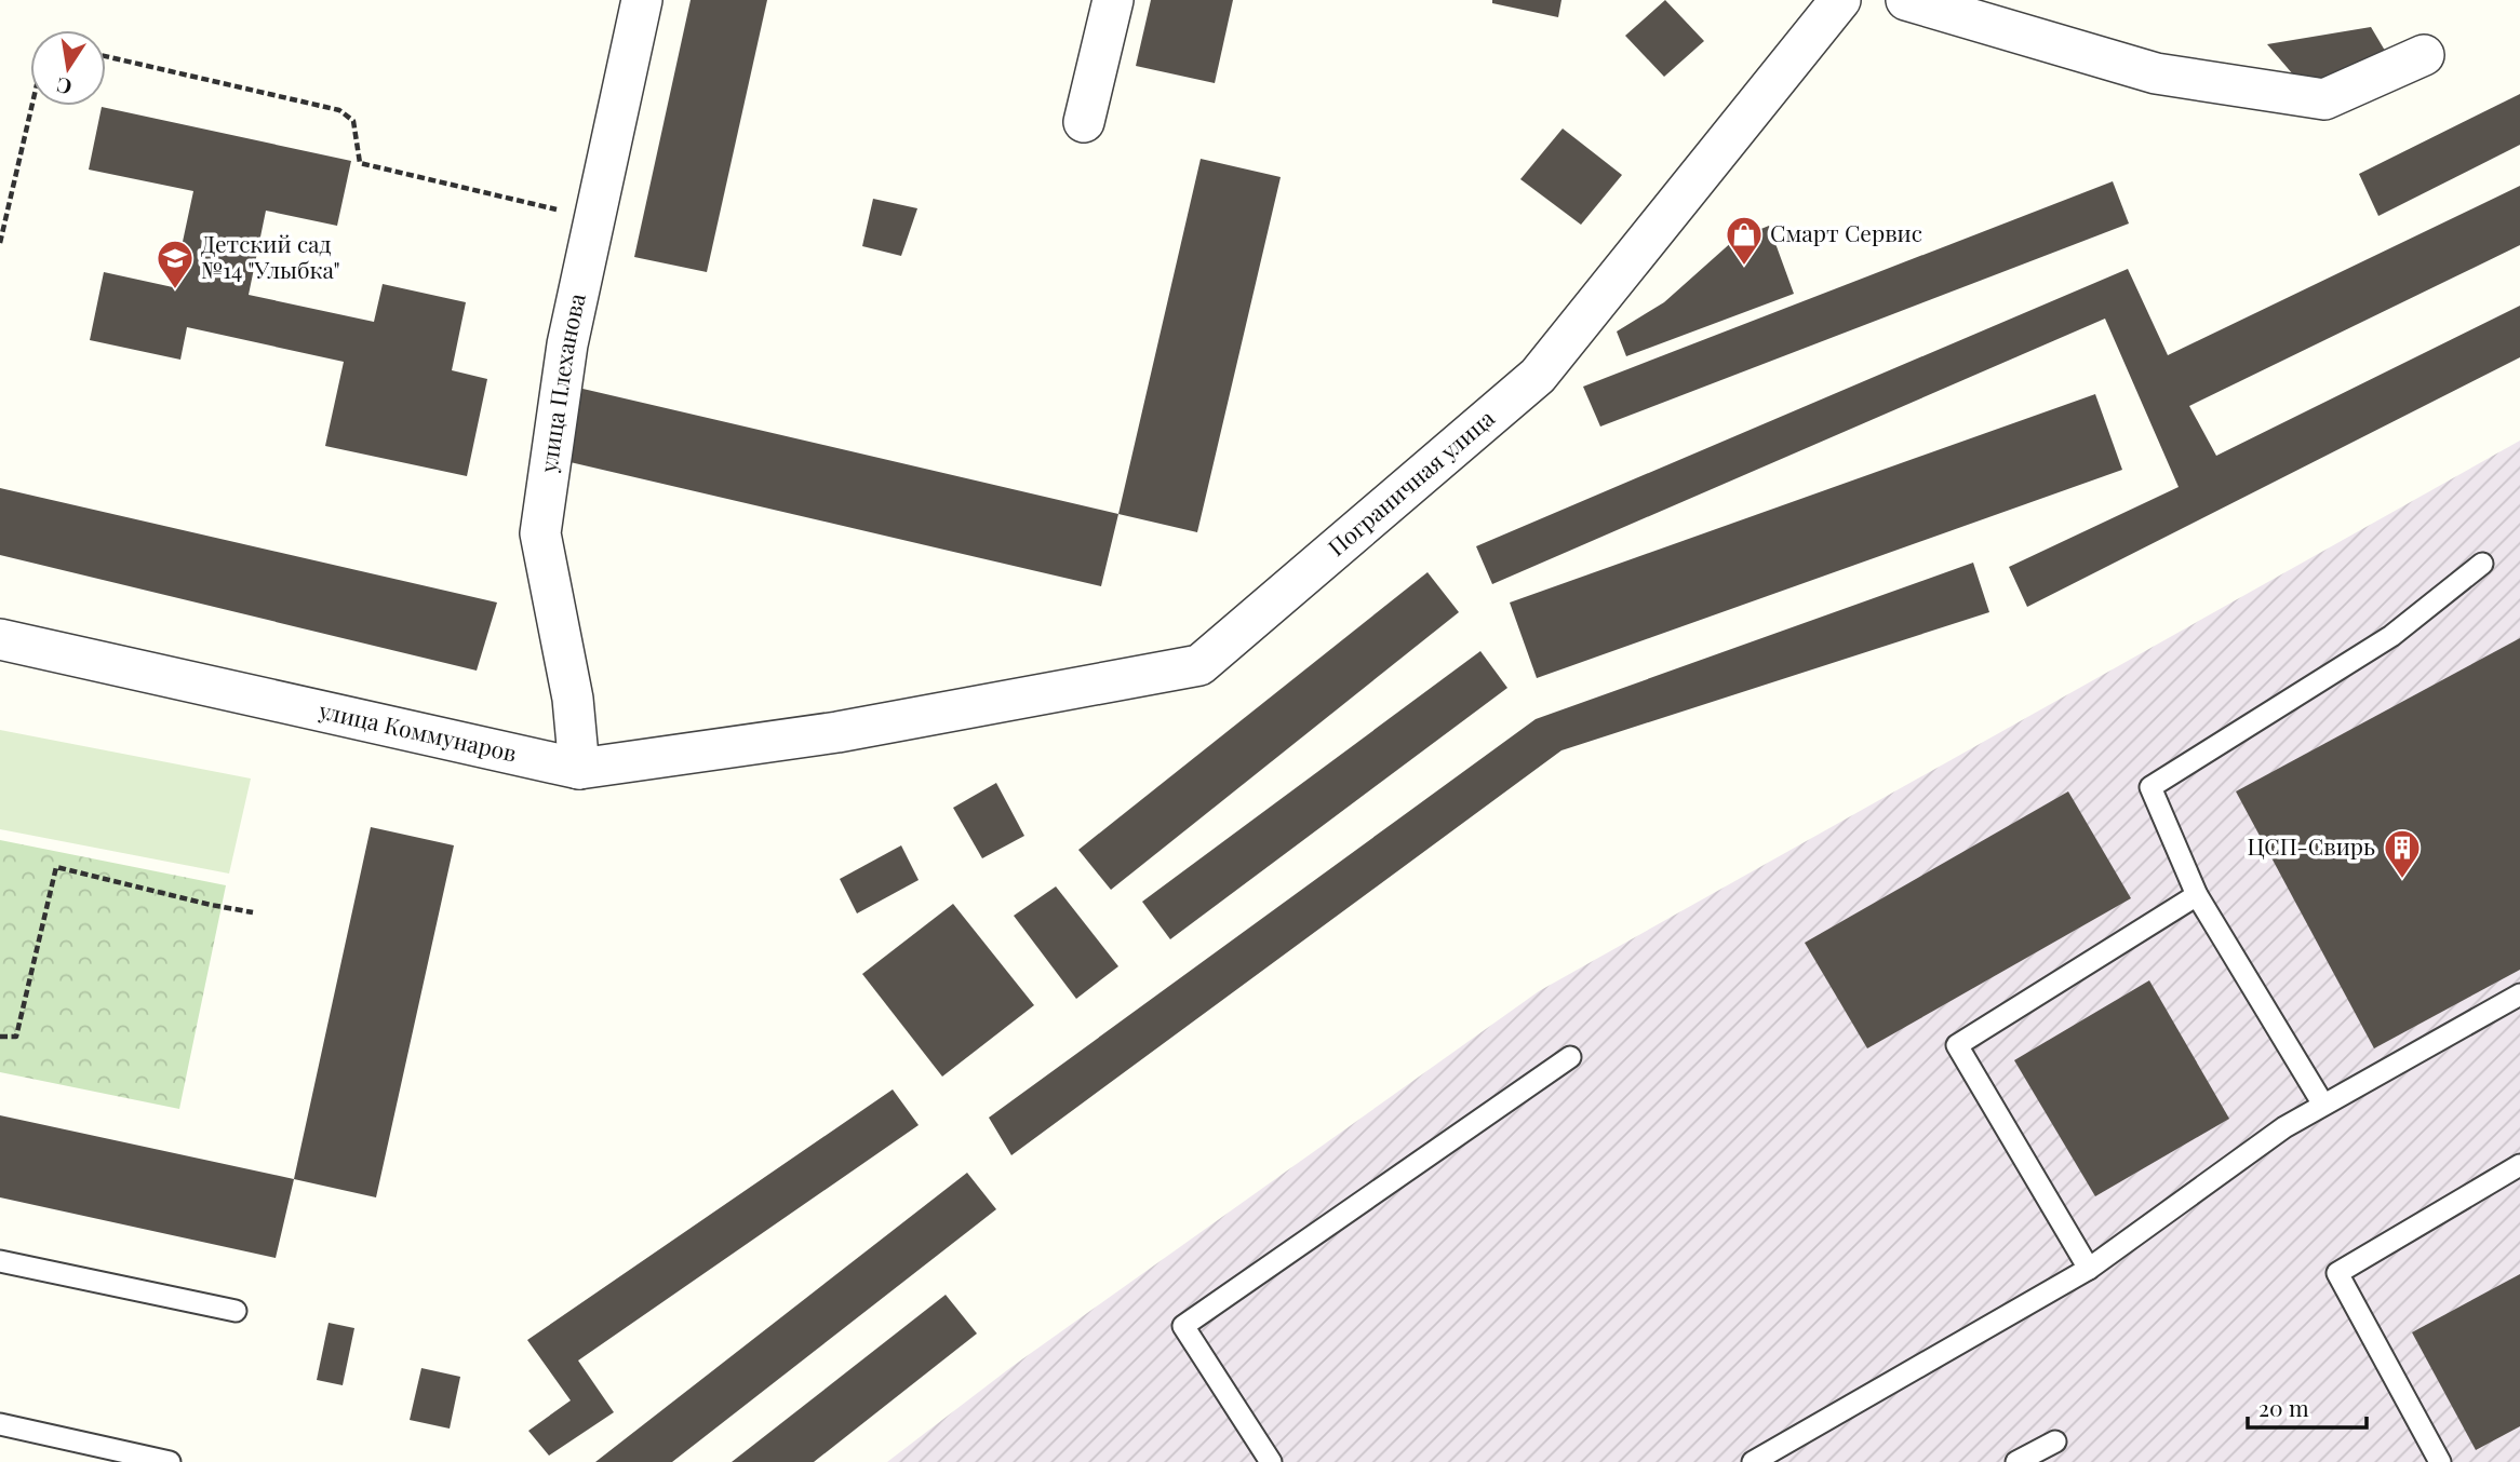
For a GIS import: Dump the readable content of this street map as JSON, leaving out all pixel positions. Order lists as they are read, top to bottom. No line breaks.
{"streets":{"street":["улица Плеханова","Пограничная улица","улица Коммунаров"]},"crossings":[["улица Плеханова","улица Коммунаров"],["Пограничная улица","улица Коммунаров"]],"places":{"shop":["Смарт Сервис"],"school or university":["Детский сад №14 \"Улыбка\""],"building":["ЦСП-Свирь"]},"scale_bar":"20 m","north":"bottom"}
